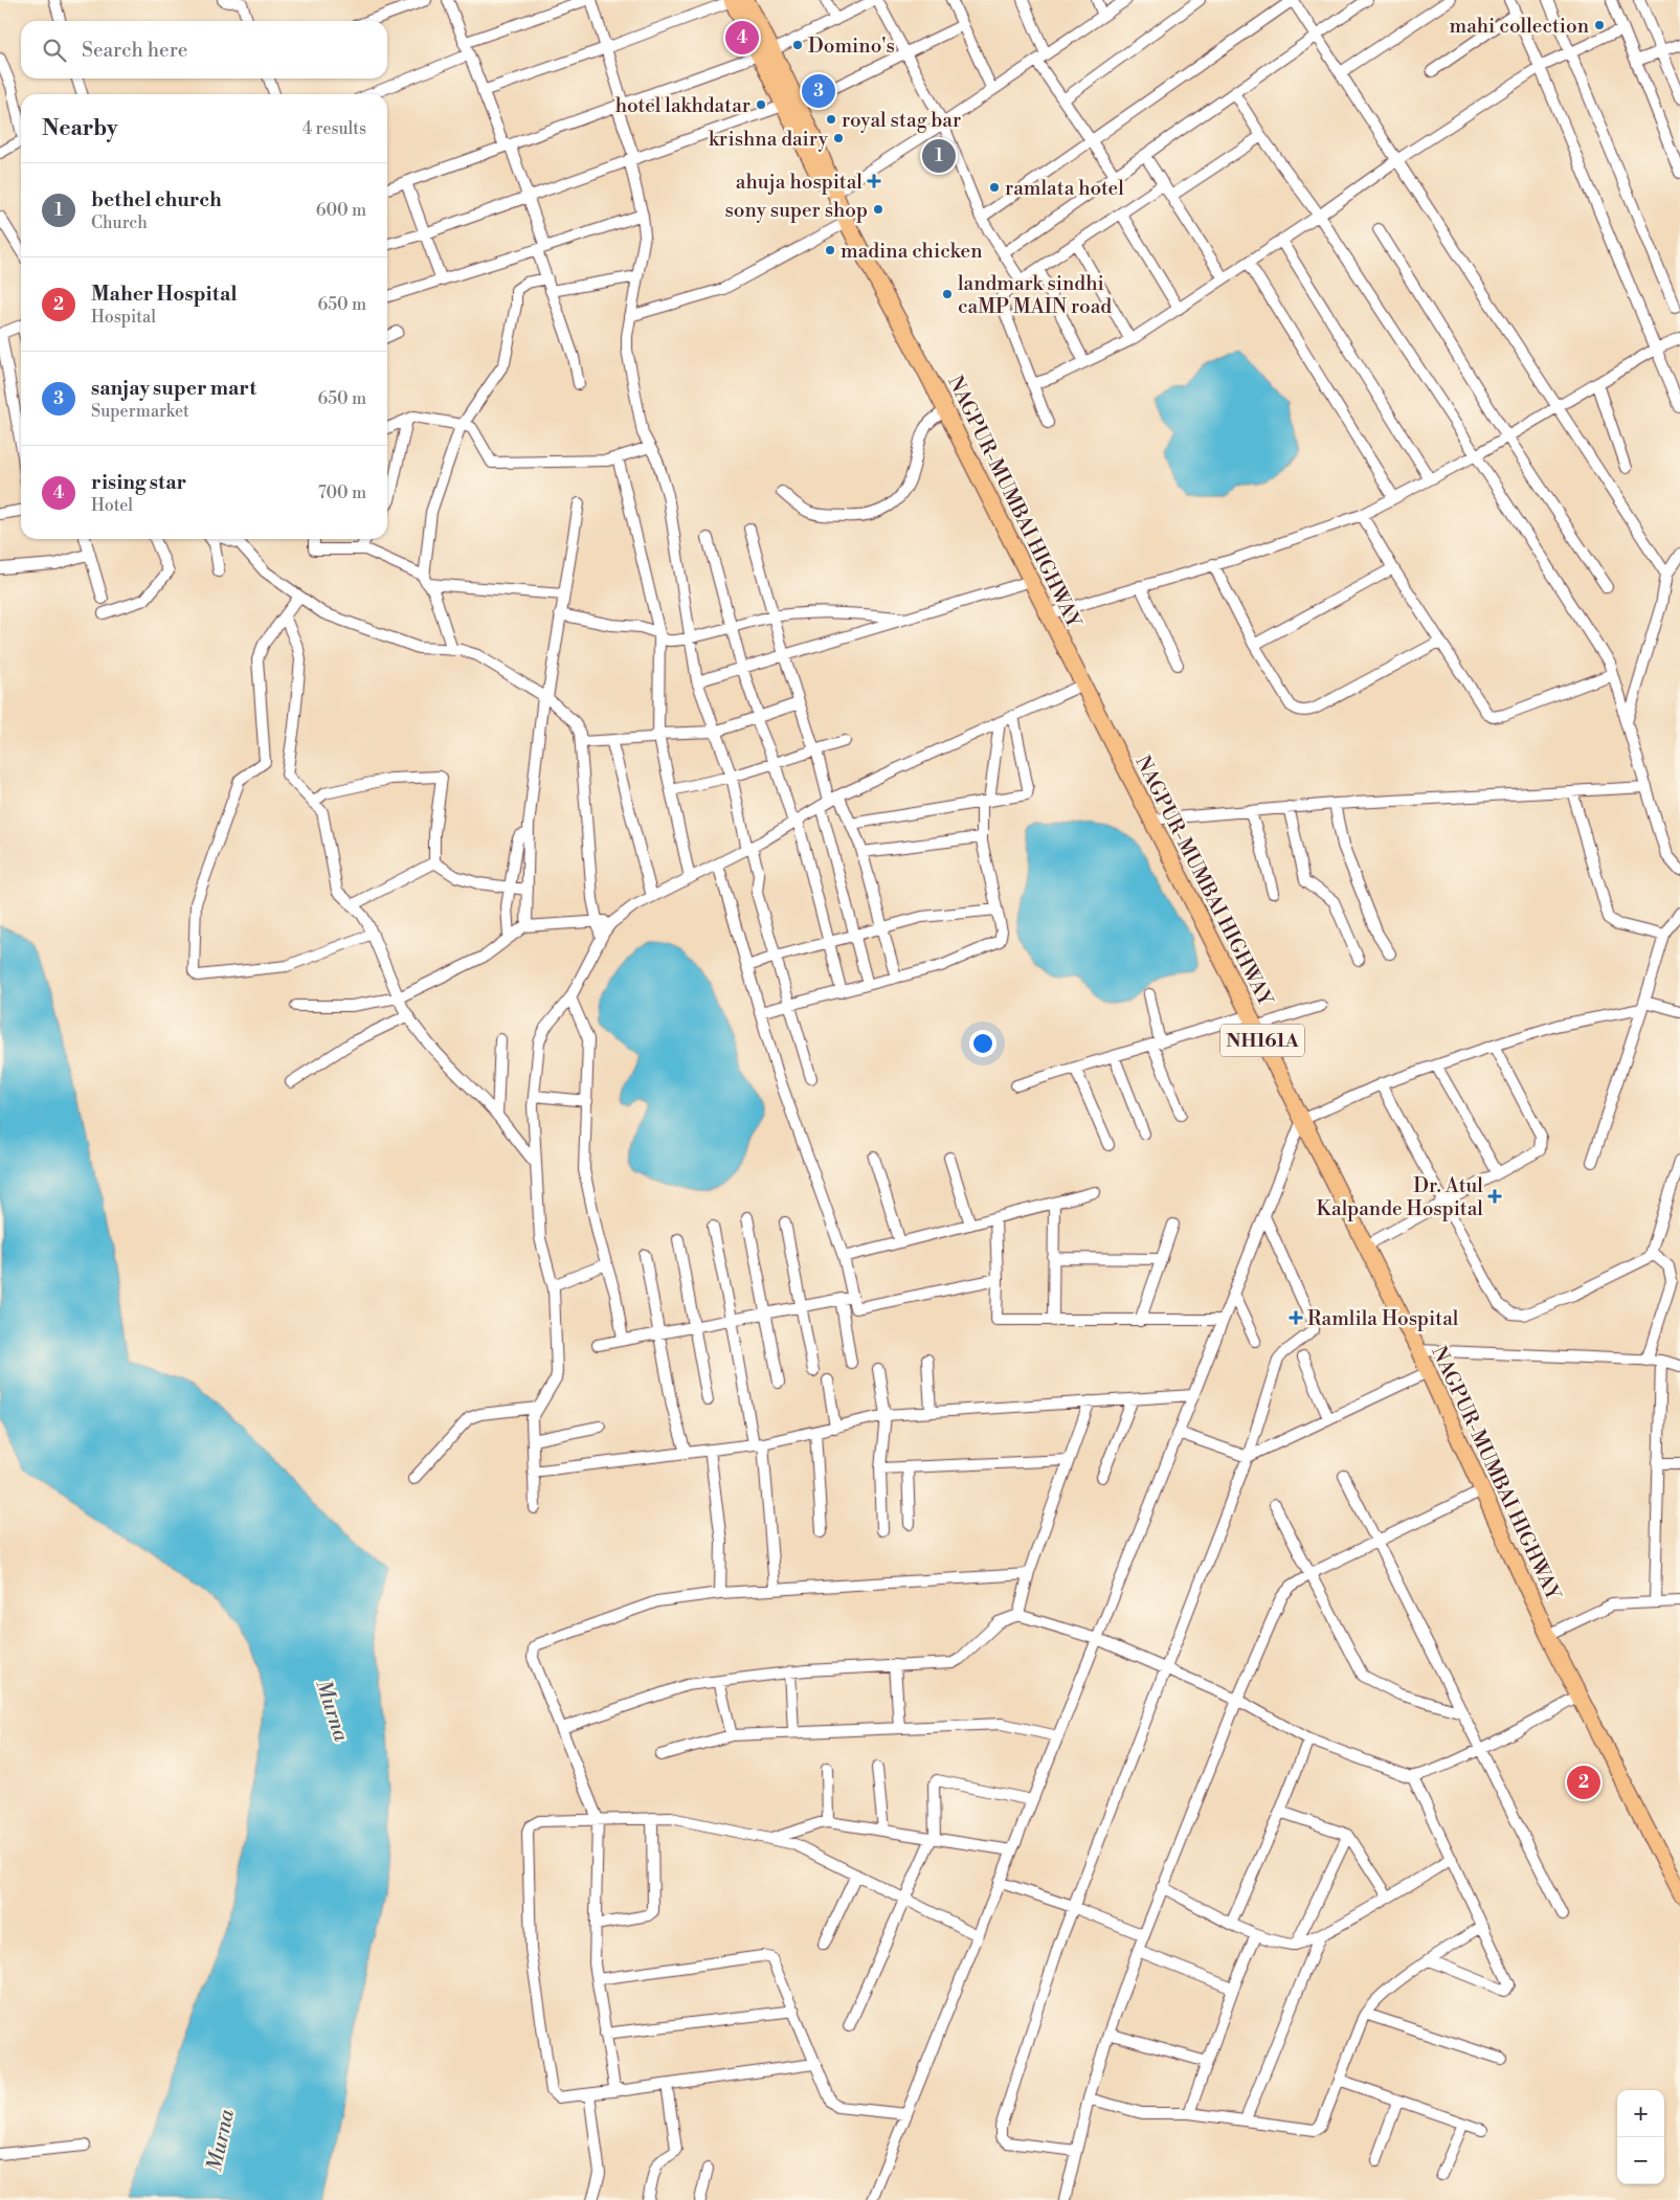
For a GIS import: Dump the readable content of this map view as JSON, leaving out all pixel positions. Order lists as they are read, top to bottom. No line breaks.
{"streets":{"highway":["NAGPUR-MUMBAI HIGHWAY","NH161A"]},"crossings":[["NAGPUR-MUMBAI HIGHWAY","NH161A"]],"water":["Murna"],"places":{"other":["mahi collection","Domino's","hotel lakhdatar","royal stag bar","krishna dairy","ramlata hotel","sony super shop","madina chicken","landmark sindhi caMP MAIN road"],"health":["ahuja hospital","Dr. Atul Kalpande Hospital","Ramlila Hospital"]},"page":{"pins":["4","3","1","2"],"search":"Search here","heading":["Nearby","4 results"],"list":[{"mark":"1","name":"bethel church","note":"Church","value":"600 m"},{"mark":"2","name":"Maher Hospital","note":"Hospital","value":"650 m"},{"mark":"3","name":"sanjay super mart","note":"Supermarket","value":"650 m"},{"mark":"4","name":"rising star","note":"Hotel","value":"700 m"}],"map_buttons":["+","−"]}}
